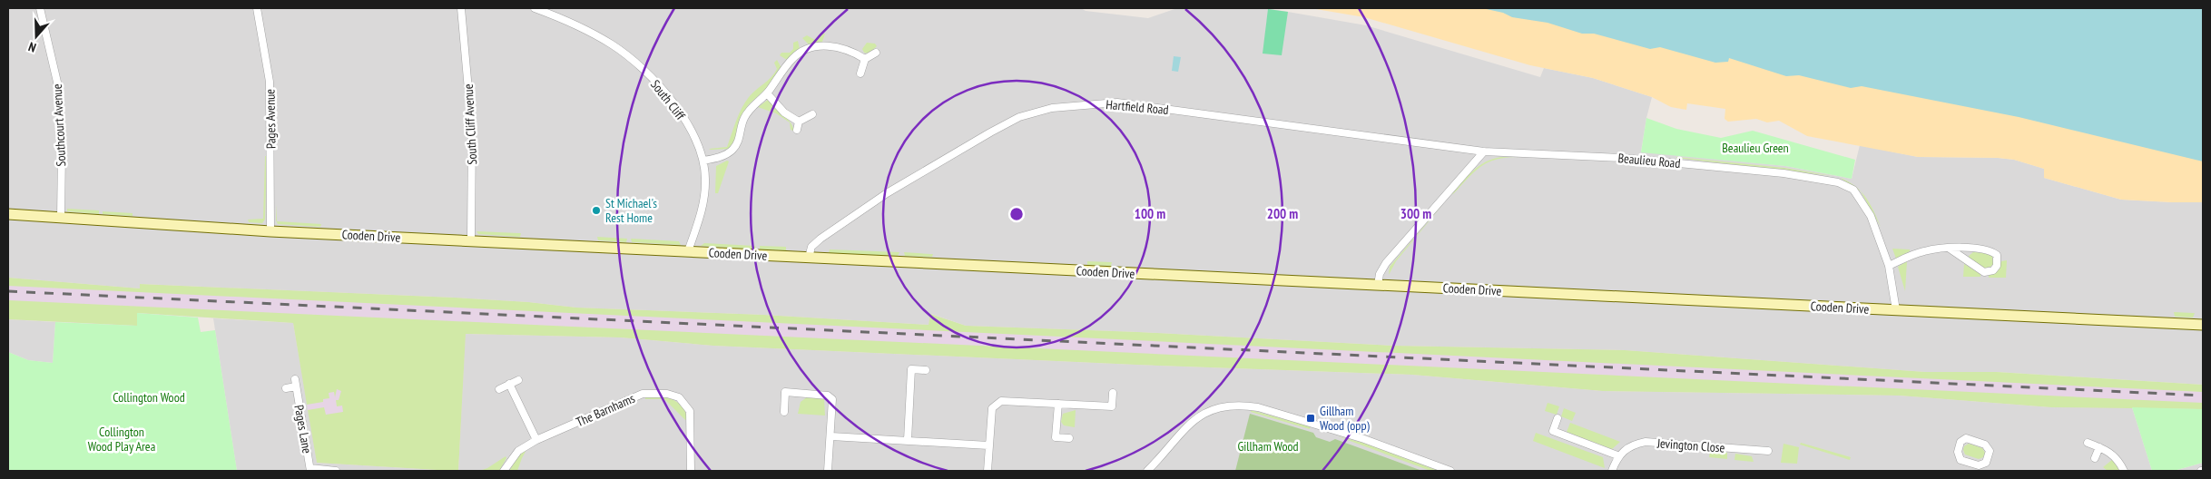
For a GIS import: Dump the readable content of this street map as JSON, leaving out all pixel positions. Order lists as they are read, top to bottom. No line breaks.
{"streets":{"main road":["Cooden Drive"],"street":["South Cliff","Hartfield Road","Pages Avenue","South Cliff Avenue","Southcourt Avenue","Beaulieu Road","The Barnhams","Pages Lane","Jevington Close"]},"crossings":[["South Cliff","Cooden Drive"],["Hartfield Road","Beaulieu Road"],["Hartfield Road","Cooden Drive"],["Pages Avenue","Cooden Drive"],["South Cliff Avenue","Cooden Drive"],["Southcourt Avenue","Cooden Drive"],["Beaulieu Road","Cooden Drive"]],"parks":["Beaulieu Green","Collington Wood","Collington Wood Play Area","Gillham Wood"],"places":{"other":["St Michael's Rest Home"],"transit":["Gillham Wood (opp)"]},"north":"bottom","rings":["100 m","200 m","300 m"]}
